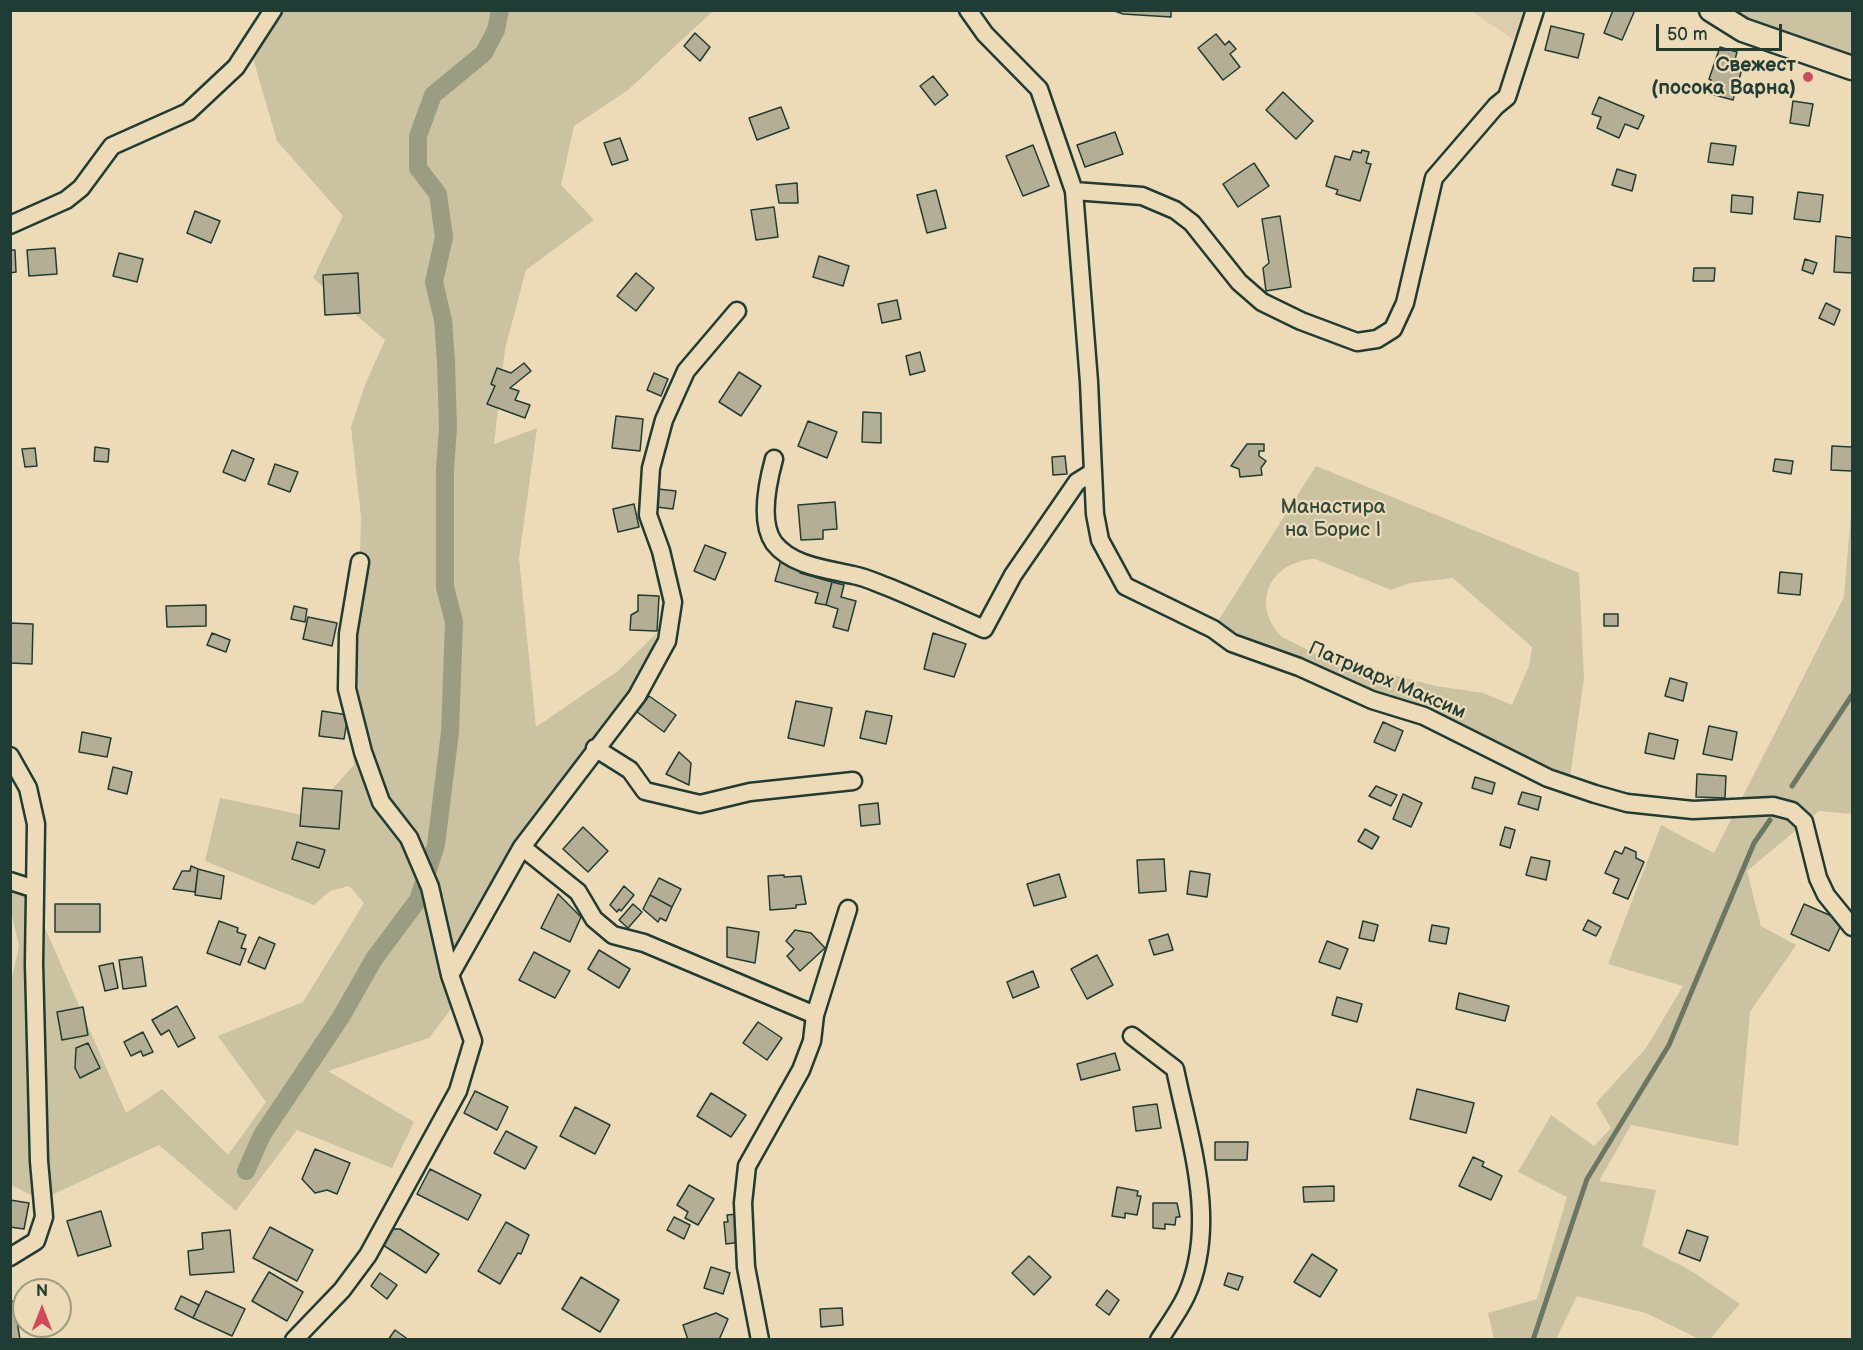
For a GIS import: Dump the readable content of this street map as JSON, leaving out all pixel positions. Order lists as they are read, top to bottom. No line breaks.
{"streets":{"street":["Патриарх Максим"]},"parks":["Манастира на Борис І"],"places":["Свежест (посока Варна)"],"scale_bar":"50 m","north":"top"}
